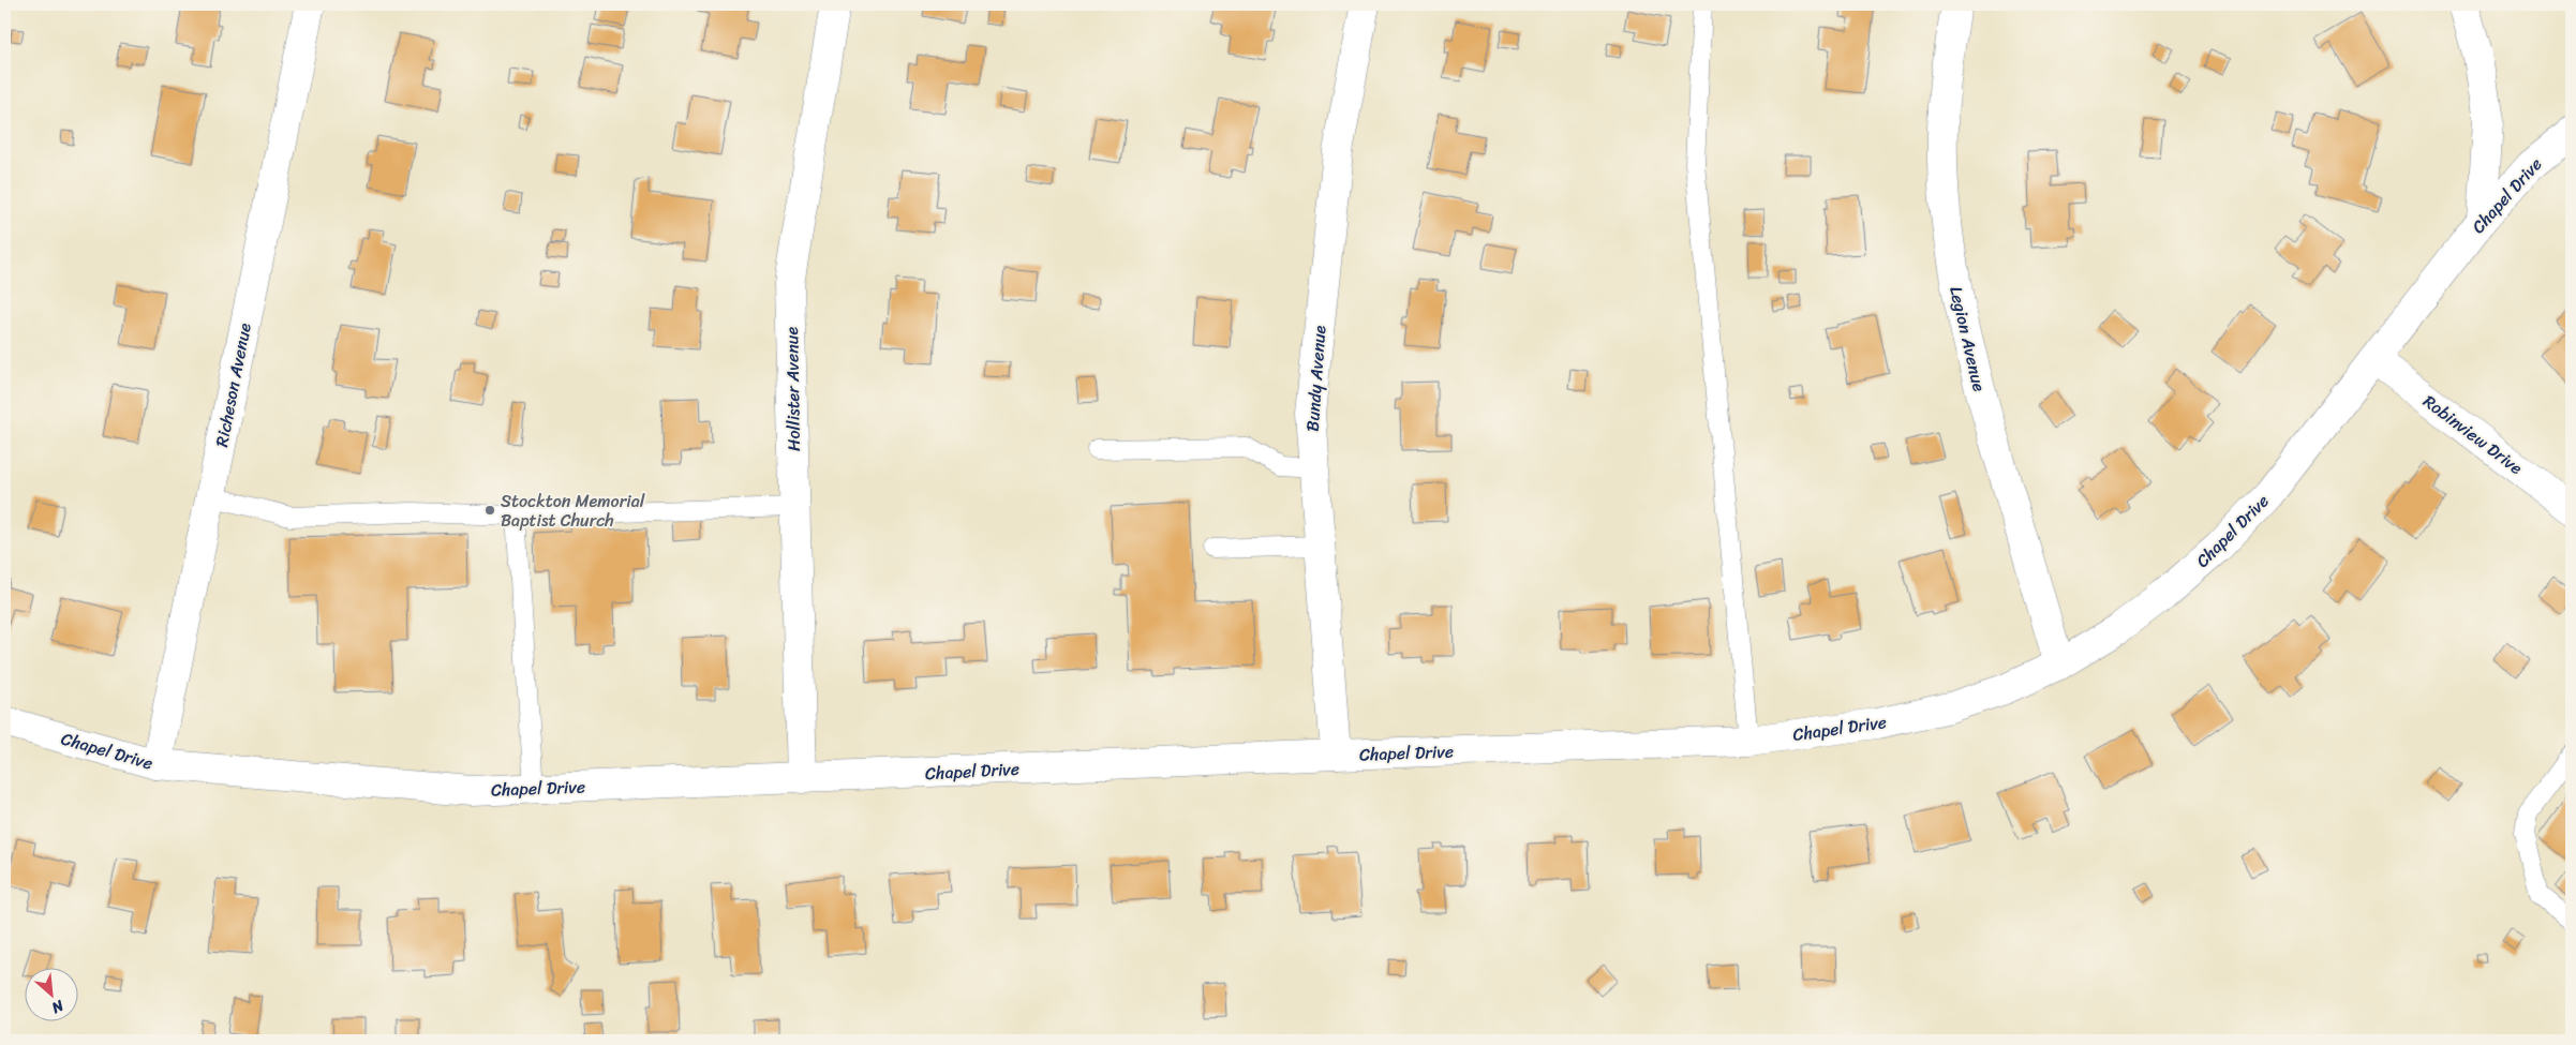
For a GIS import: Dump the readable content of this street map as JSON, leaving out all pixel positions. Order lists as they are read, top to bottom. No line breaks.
{"streets":{"street":["Chapel Drive","Legion Avenue","Bundy Avenue","Richeson Avenue","Hollister Avenue","Robinview Drive"]},"crossings":[["Chapel Drive","Legion Avenue"],["Chapel Drive","Bundy Avenue"],["Chapel Drive","Richeson Avenue"],["Chapel Drive","Hollister Avenue"],["Chapel Drive","Robinview Drive"]],"places":["Stockton Memorial Baptist Church"],"north":"bottom right"}
